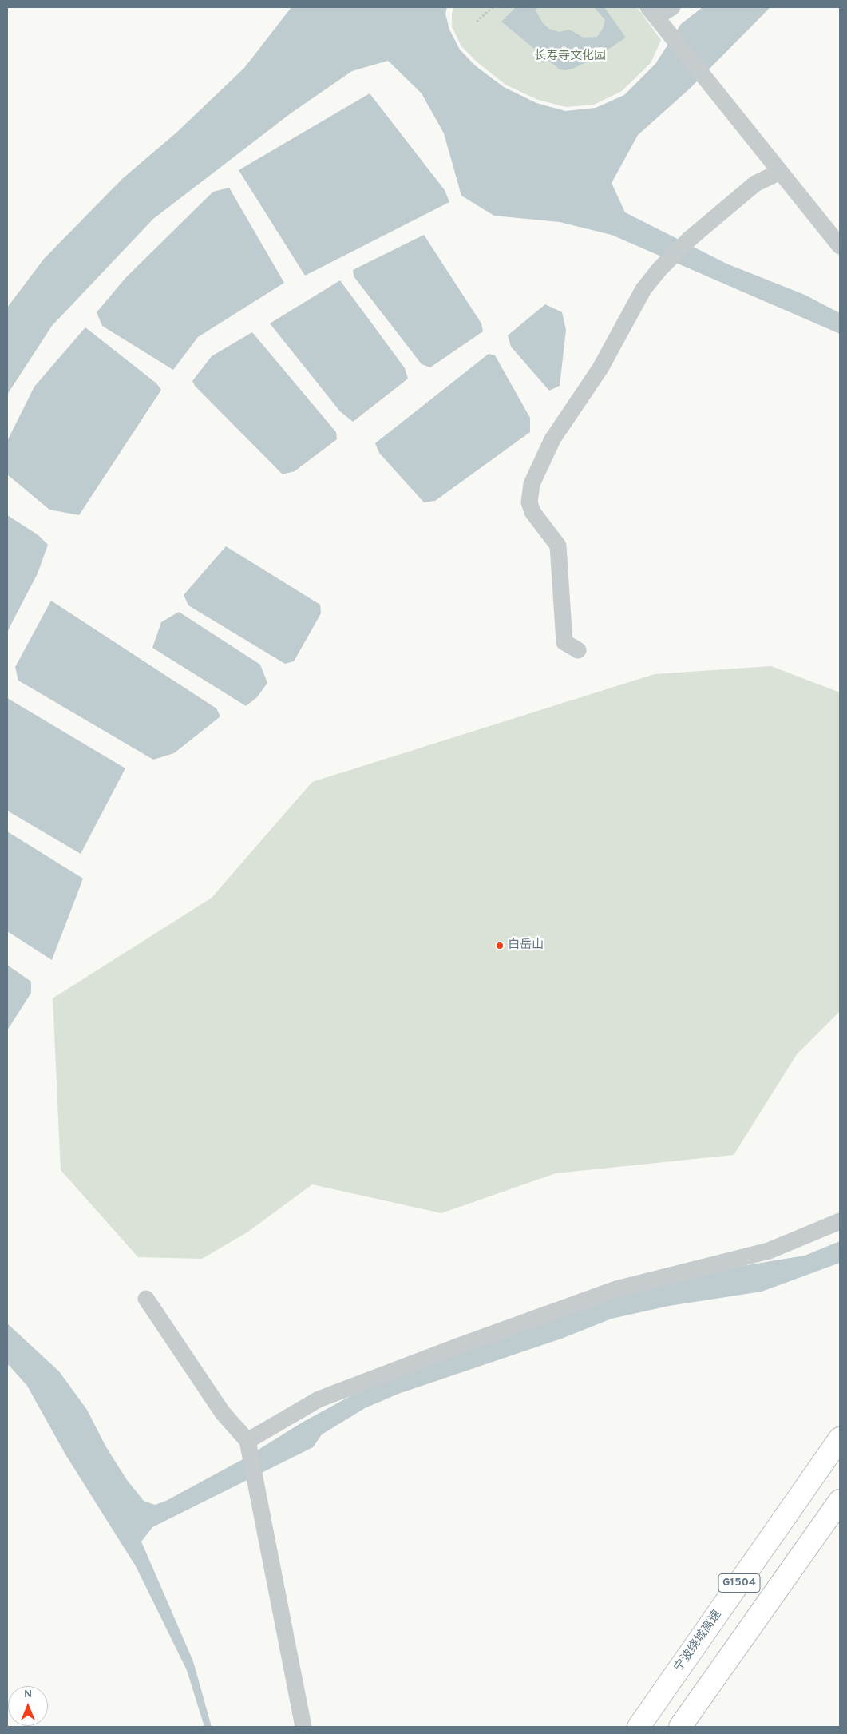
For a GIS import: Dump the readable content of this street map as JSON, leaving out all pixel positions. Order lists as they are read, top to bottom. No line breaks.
{"streets":{"highway":["G1504","宁波绕城高速"]},"parks":["长寿寺文化园"],"places":["白岳山"],"north":"top"}
